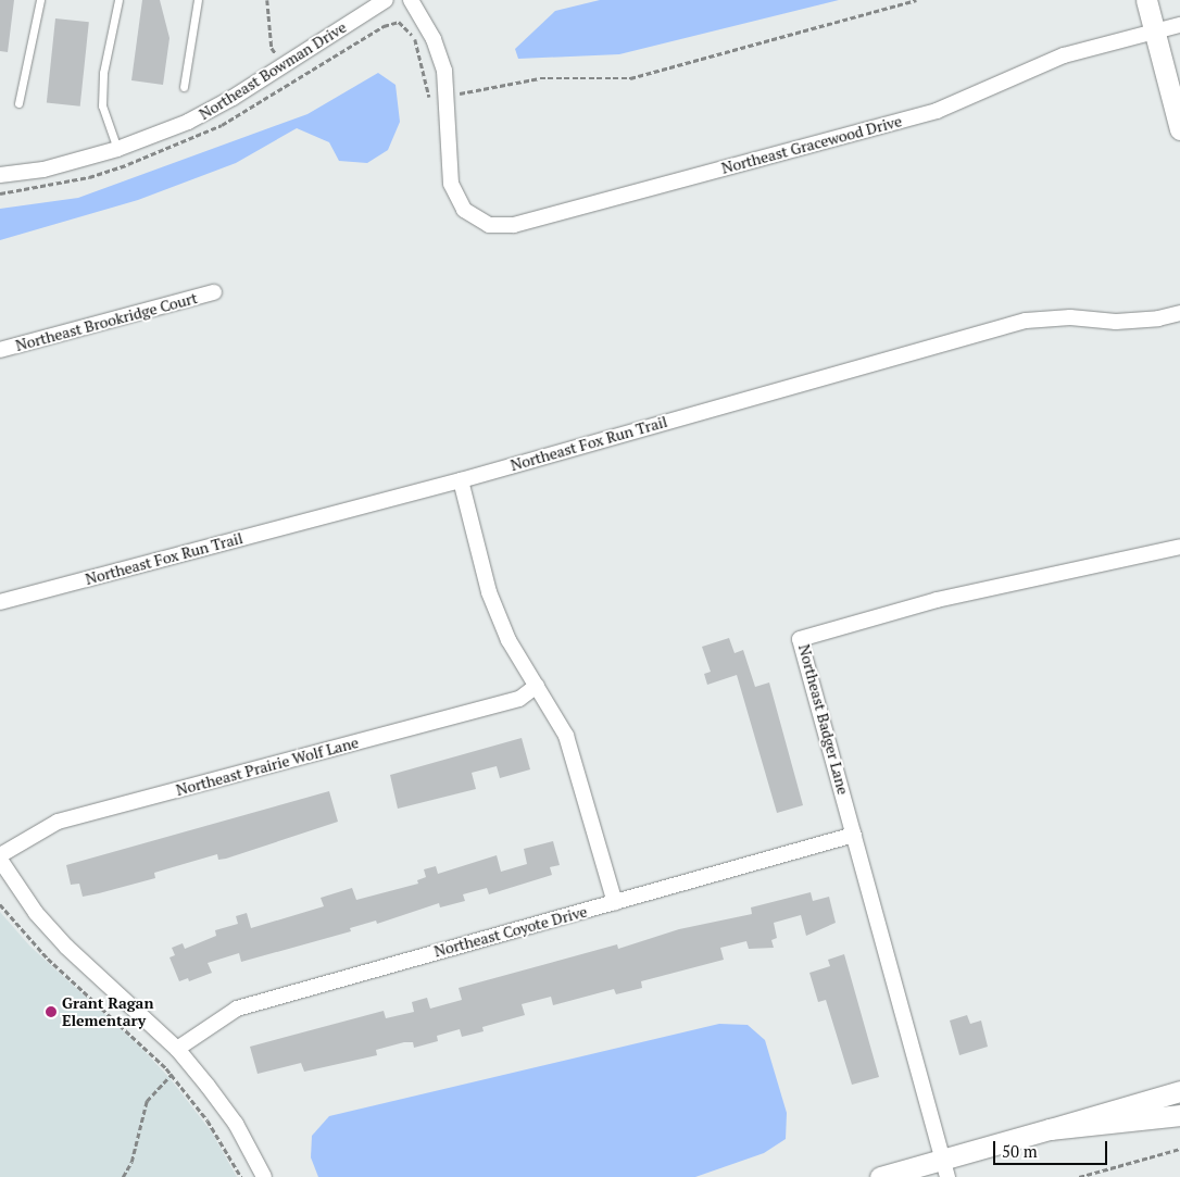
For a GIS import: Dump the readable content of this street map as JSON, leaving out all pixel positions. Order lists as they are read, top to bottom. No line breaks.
{"streets":{"street":["Northeast Bowman Drive","Northeast Gracewood Drive","Northeast Brookridge Court","Northeast Fox Run Trail","Northeast Badger Lane","Northeast Prairie Wolf Lane","Northeast Coyote Drive"]},"crossings":[["Northeast Badger Lane","Northeast Coyote Drive"]],"places":["Grant Ragan Elementary"],"scale_bar":"50 m"}
